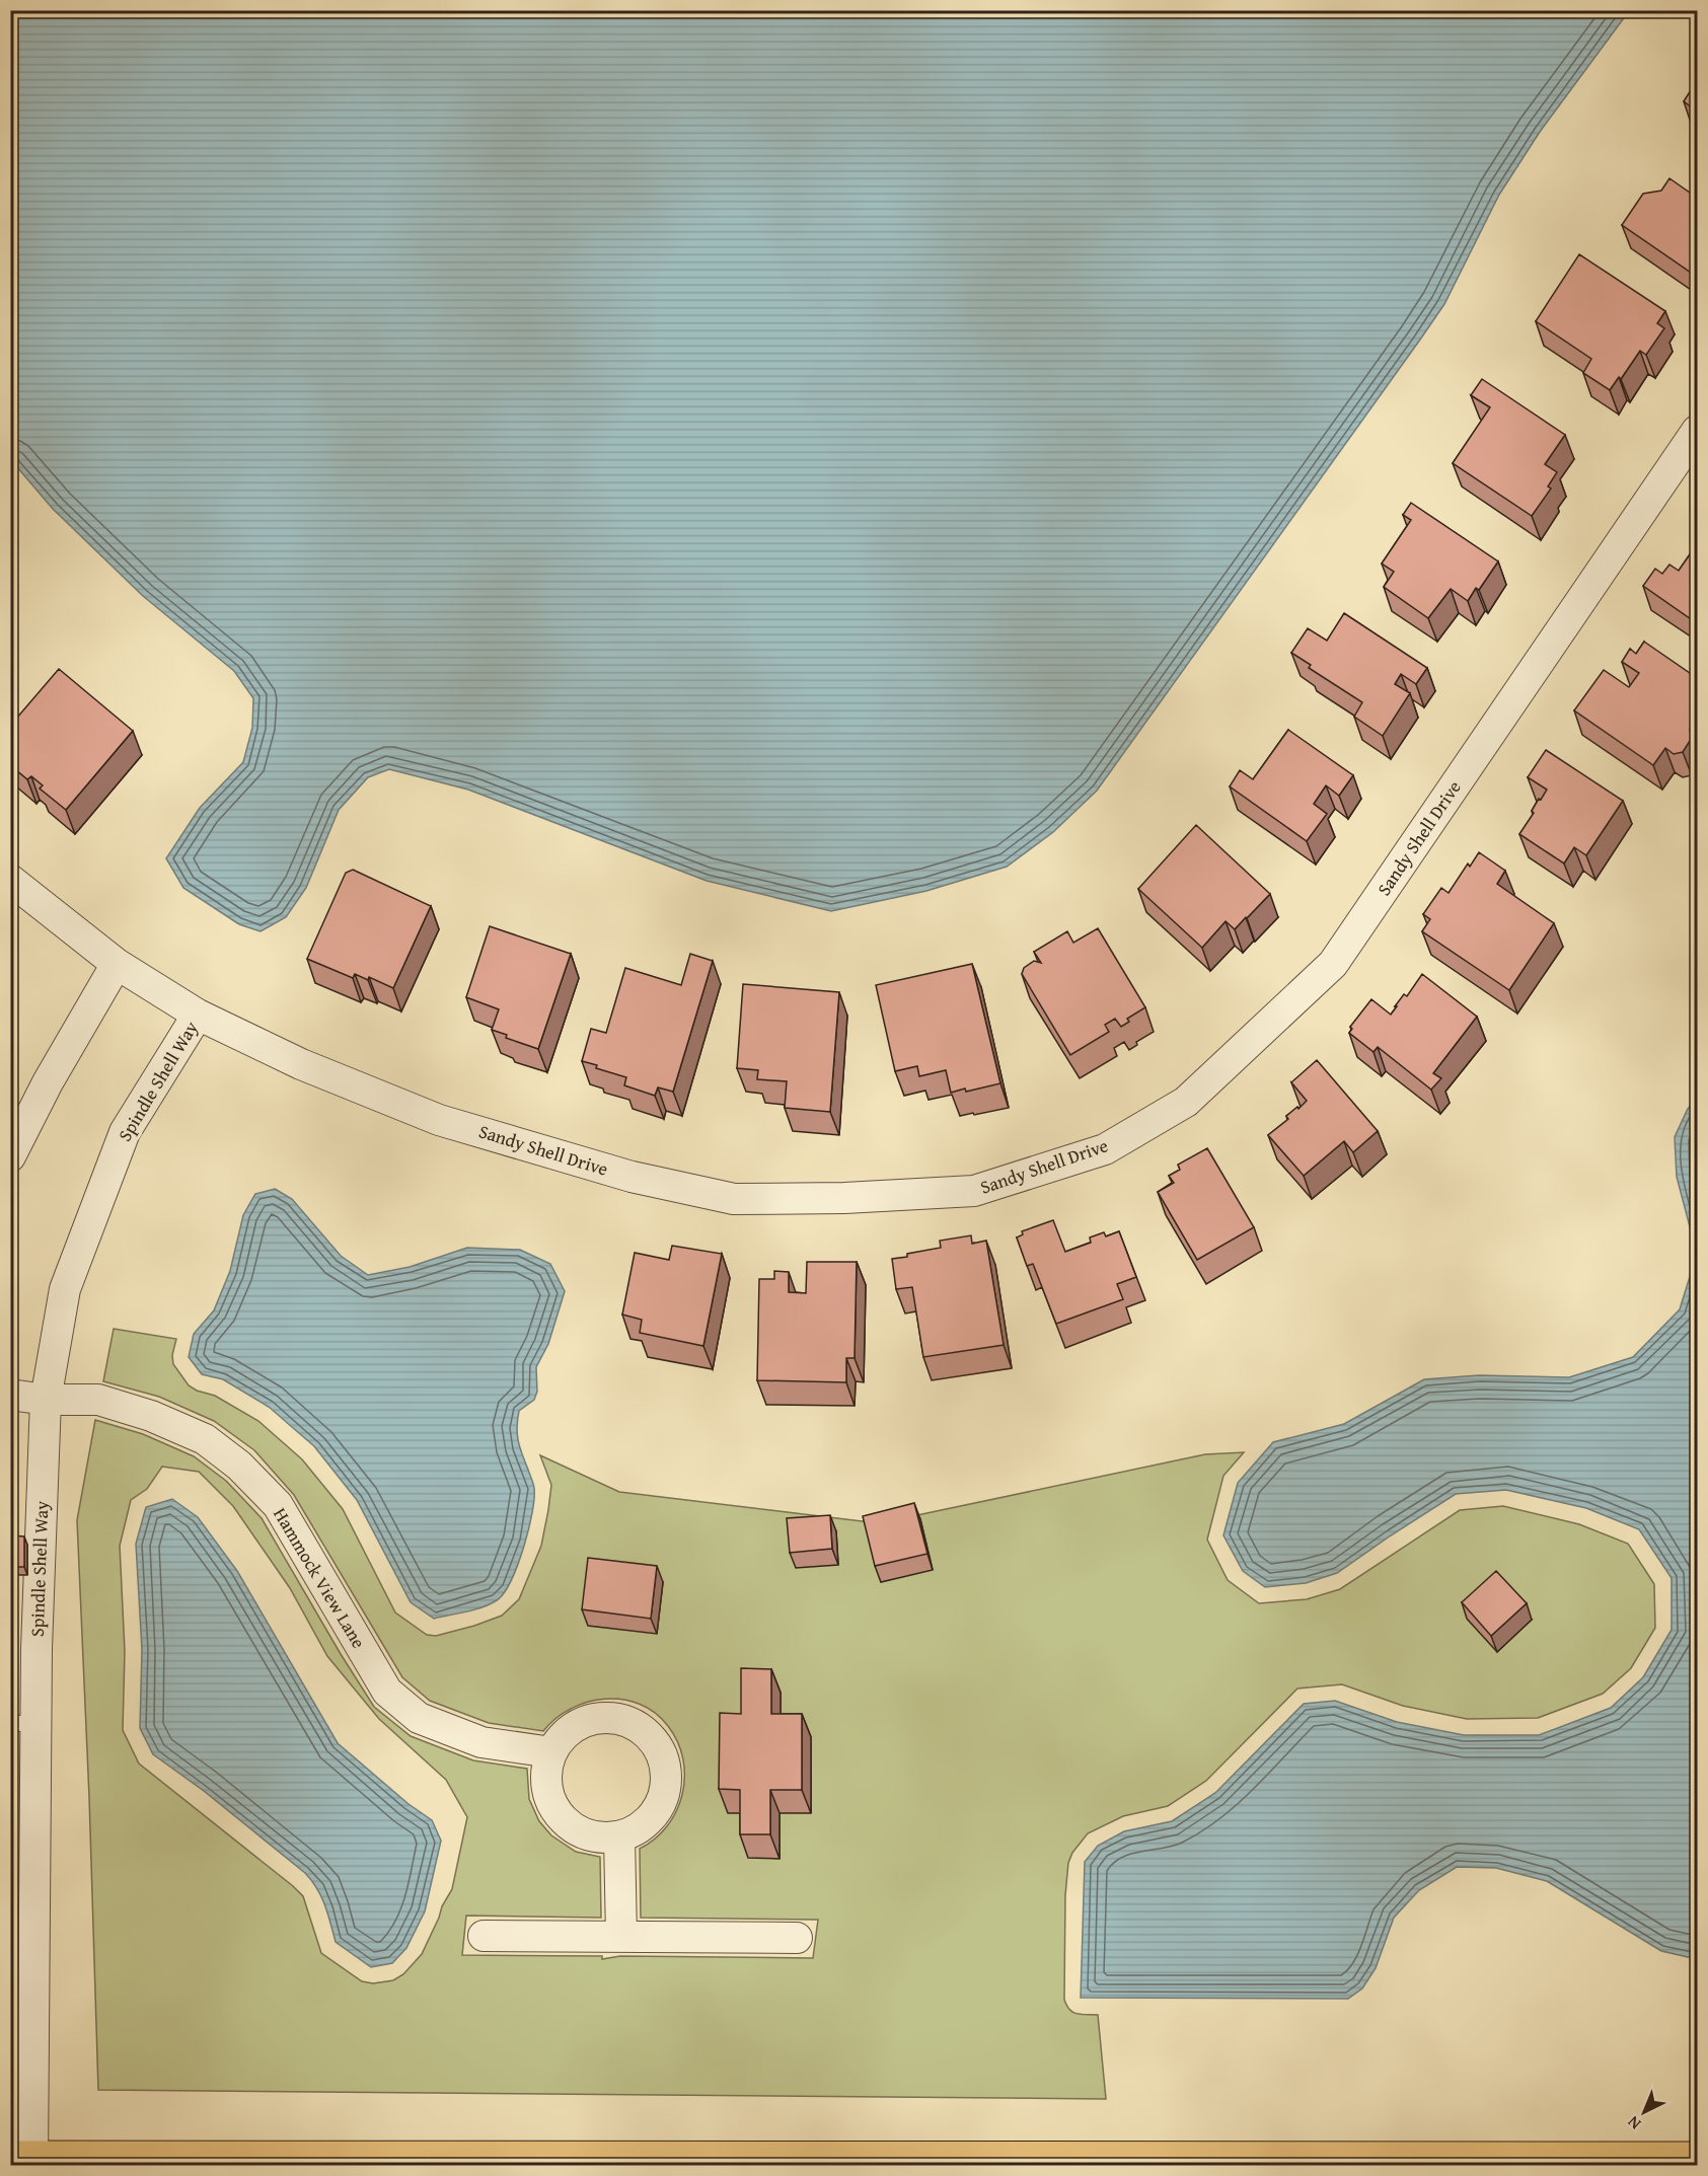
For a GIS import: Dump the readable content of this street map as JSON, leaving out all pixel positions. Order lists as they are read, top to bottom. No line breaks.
{"streets":{"street":["Sandy Shell Drive","Spindle Shell Way","Hammock View Lane"]},"crossings":[["Sandy Shell Drive","Spindle Shell Way"],["Spindle Shell Way","Hammock View Lane"]],"north":"bottom left"}
